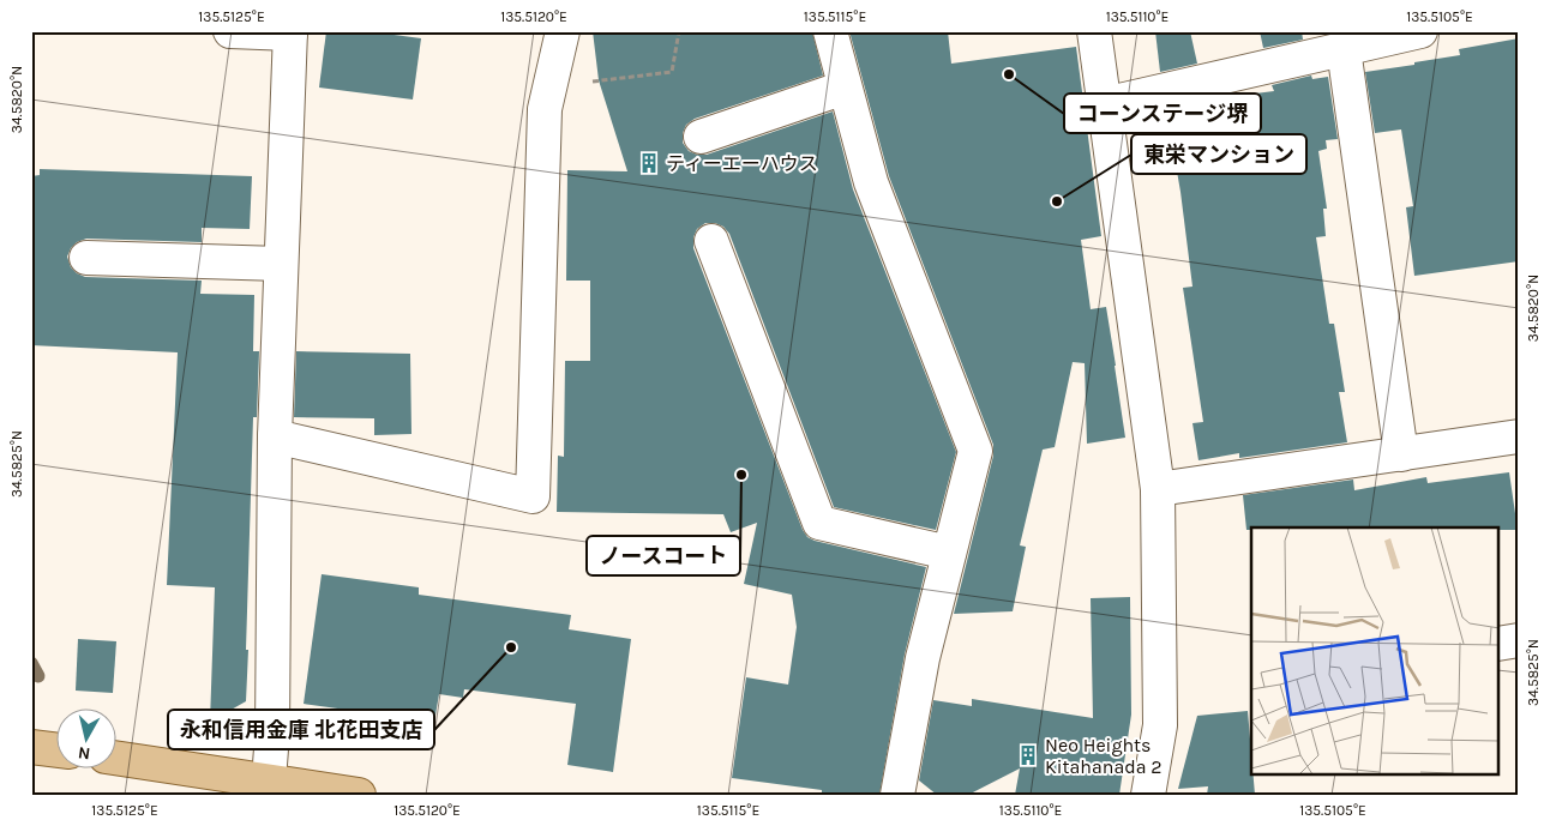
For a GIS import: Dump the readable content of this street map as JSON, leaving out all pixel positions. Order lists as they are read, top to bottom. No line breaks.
{"places":{"other":["コーンステージ堺","東栄マンション","ノースコート","永和信用金庫 北花田支店"],"building":["ティーエーハウス","Neo Heights Kitahanada 2"]},"north":"bottom","coordinates":["135.5125°E","135.5120°E","135.5115°E","135.5110°E","135.5105°E","34.5820°N","34.5825°N"]}
